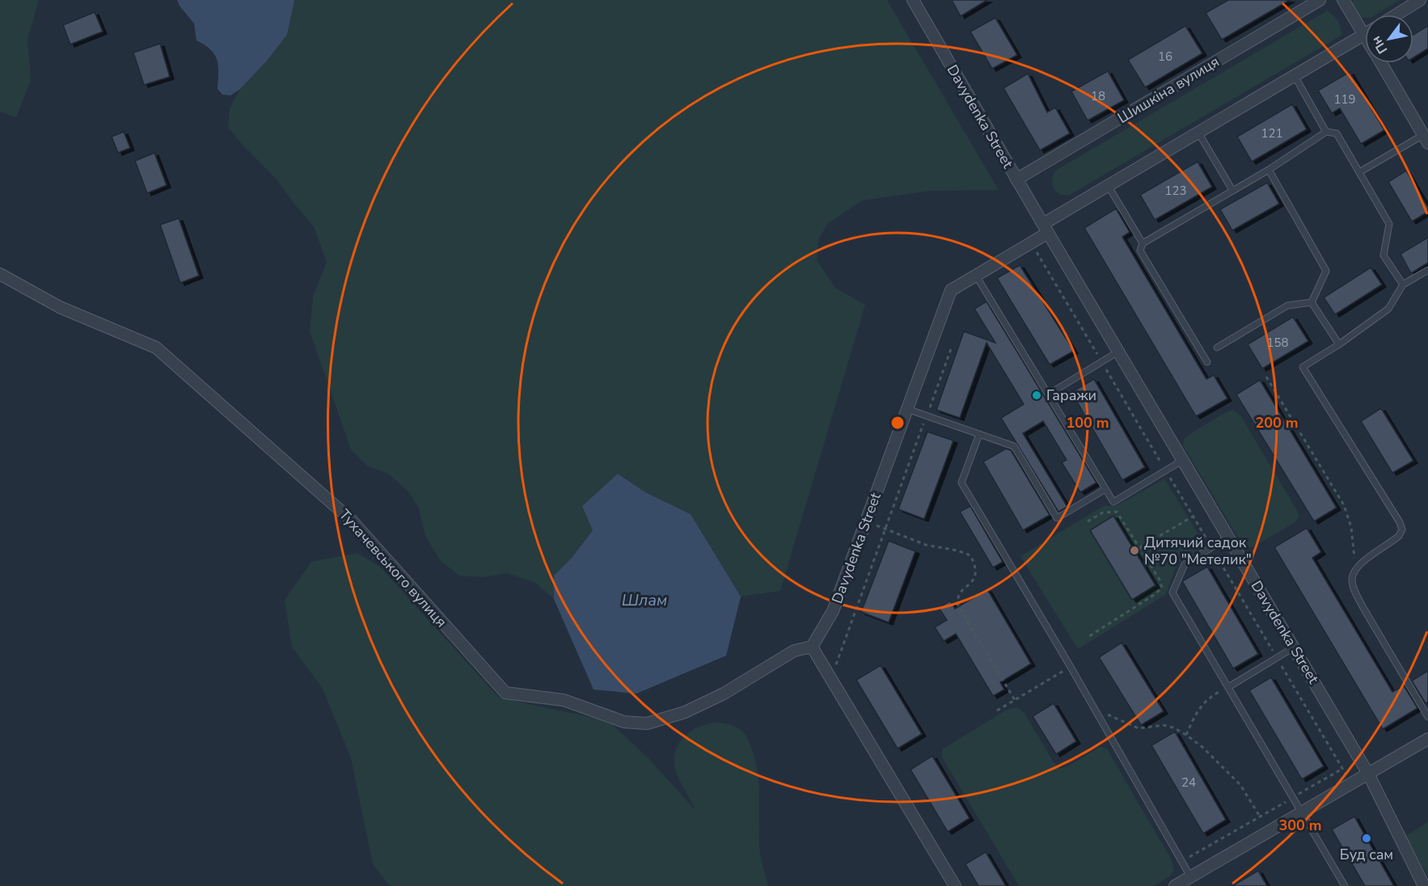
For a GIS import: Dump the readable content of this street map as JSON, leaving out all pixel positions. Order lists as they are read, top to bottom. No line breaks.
{"streets":{"street":["Шишкiна вулиця","Davydenka Street","Тухачевського вулиця"]},"crossings":[["Шишкiна вулиця","Davydenka Street"],["Davydenka Street","Тухачевського вулиця"]],"water":["Шлам"],"places":["Гаражи","Дитячий садок №70 \"Метелик\"","Буд сам"],"house_numbers":["16","18","119","121","123","158","24"],"north":"bottom left","rings":["100 m","200 m","300 m"]}
